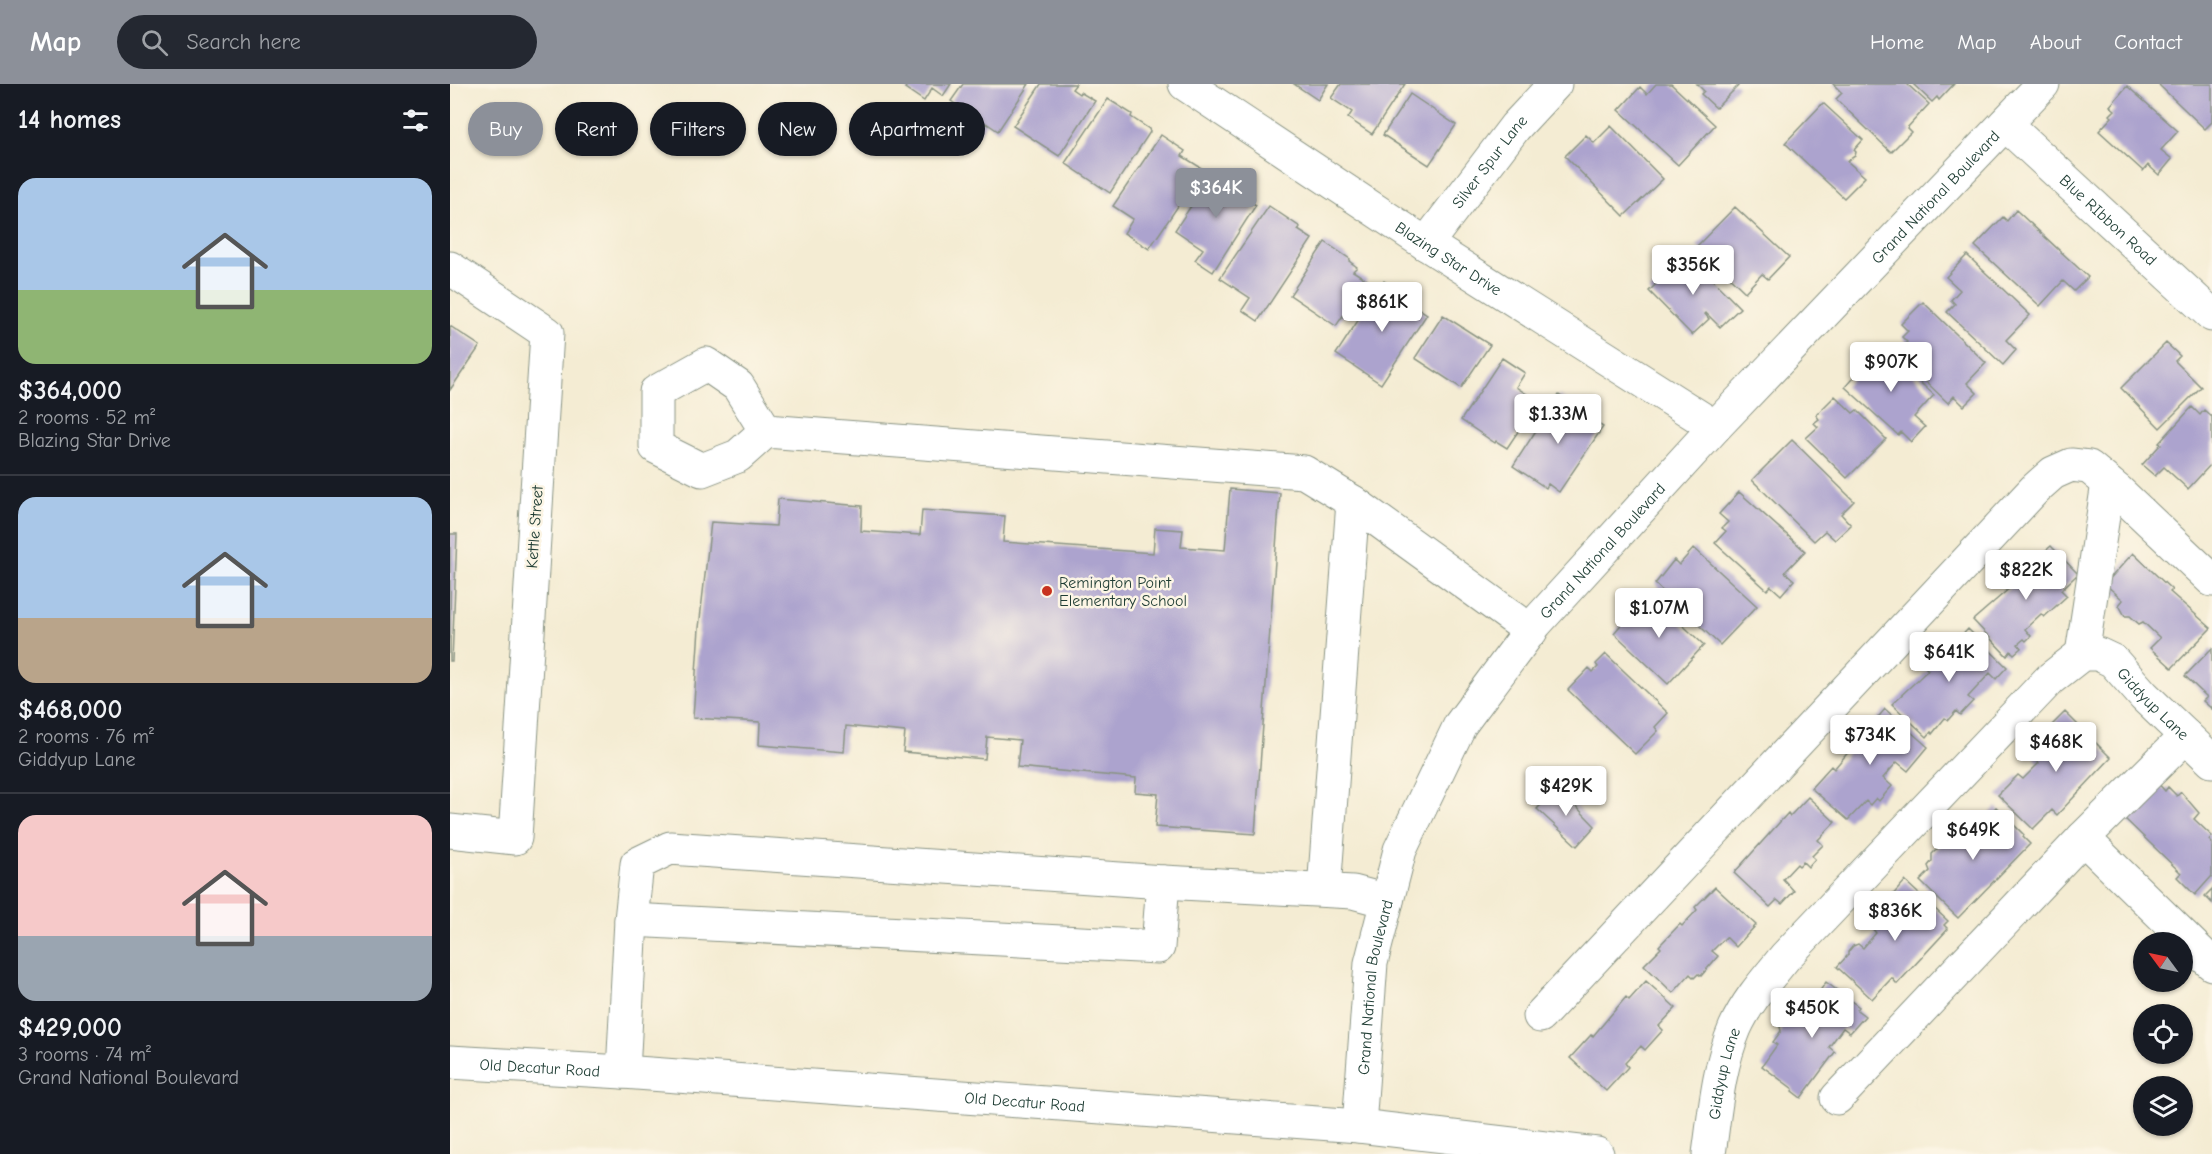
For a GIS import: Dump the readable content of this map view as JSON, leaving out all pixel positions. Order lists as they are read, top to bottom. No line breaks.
{"streets":{"street":["Silver Spur Lane","Grand National Boulevard","Blue RIbbon Road","Blazing Star Drive","Kettle Street","Giddyup Lane","Old Decatur Road"]},"crossings":[["Silver Spur Lane","Blazing Star Drive"],["Grand National Boulevard","Blue RIbbon Road"],["Grand National Boulevard","Blazing Star Drive"],["Grand National Boulevard","Old Decatur Road"]],"places":["Remington Point Elementary School"],"north":"top left","page":{"header":"Map","search":"Search here","nav":["Home","Map","About","Contact"],"heading":"14 homes","chip":["Buy","Rent","Filters","New","Apartment"],"list":[{"name":"$364,000","note":"2 rooms · 52 m² · Blazing Star Drive"},{"name":"$468,000","note":"2 rooms · 76 m² · Giddyup Lane"},{"name":"$429,000","note":"3 rooms · 74 m² · Grand National Boulevard"}],"price":["$364K","$356K","$861K","$907K","$1.33M","$822K","$1.07M","$641K","$734K","$468K","$429K","$649K","$836K","$450K"]}}
